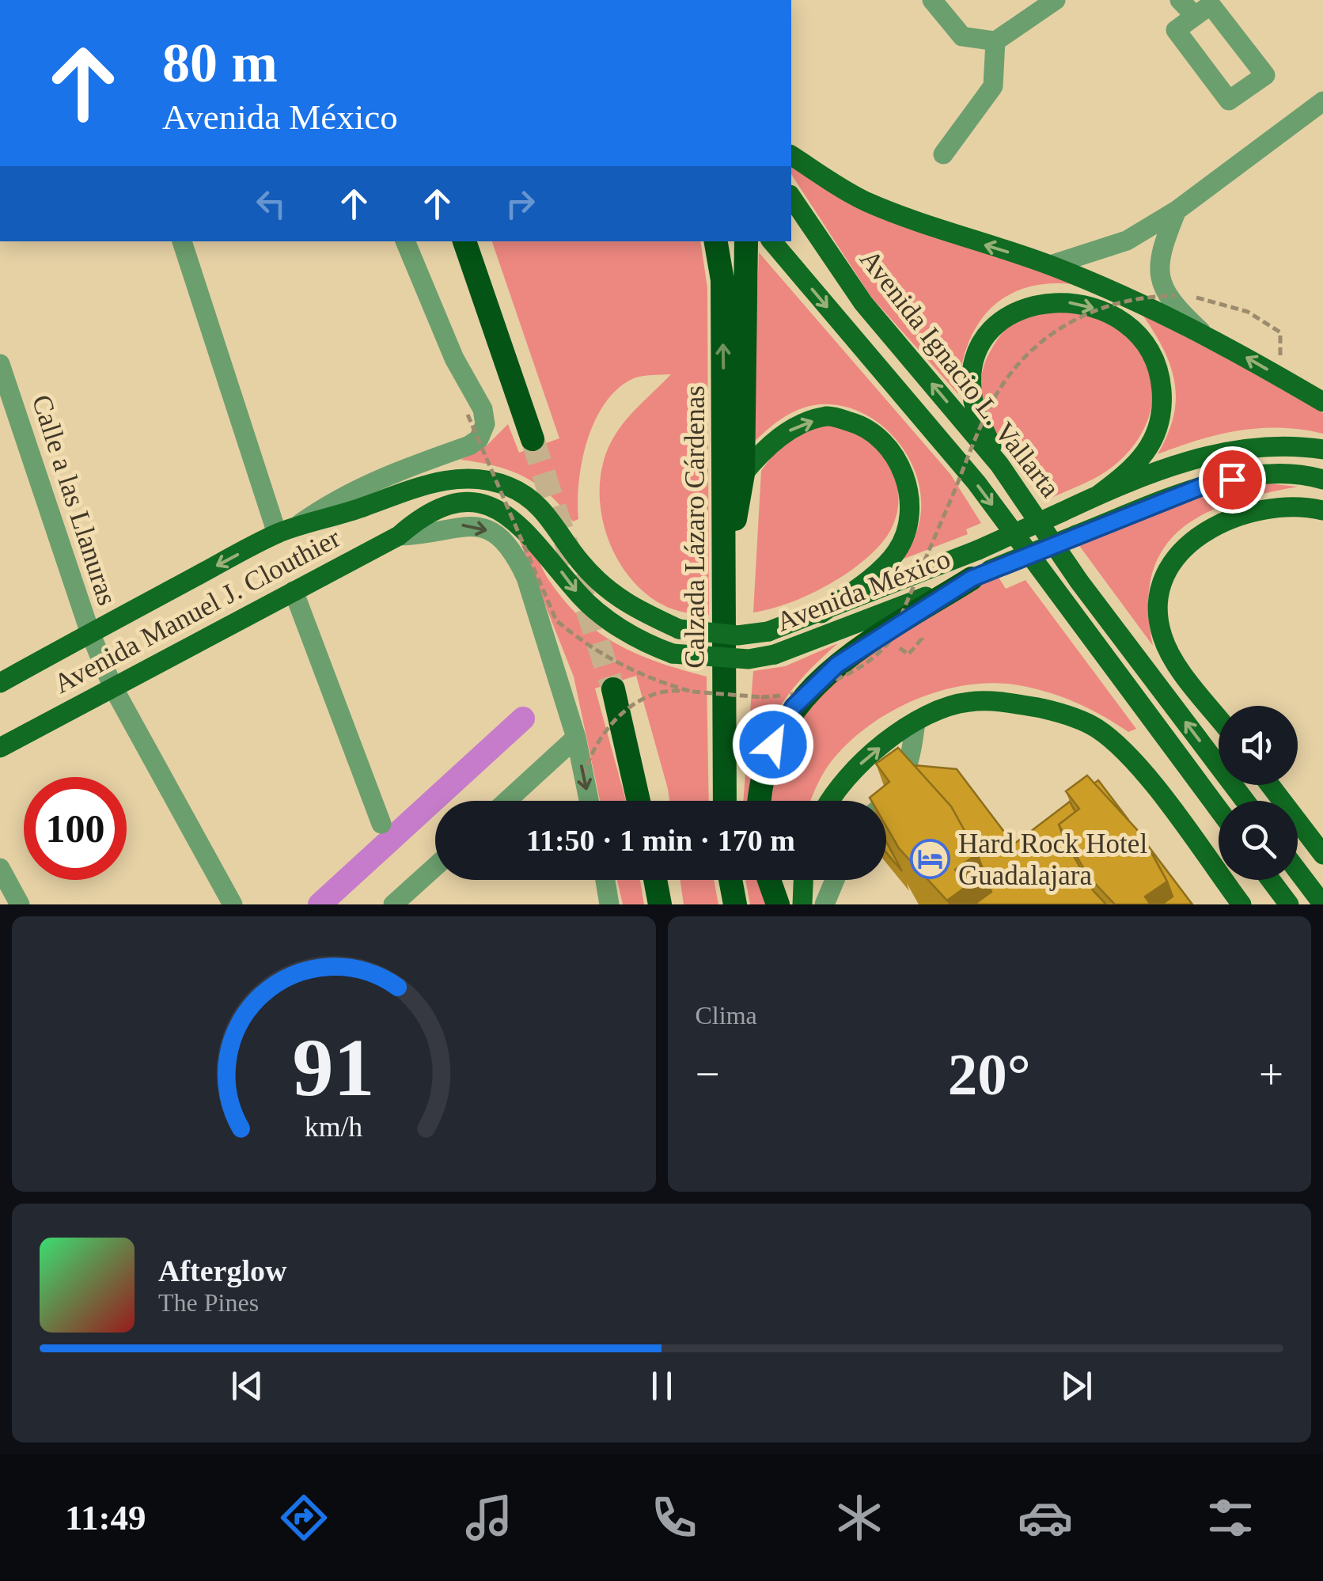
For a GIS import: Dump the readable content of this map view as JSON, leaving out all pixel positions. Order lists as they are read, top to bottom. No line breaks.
{"streets":{"highway":["Calzada Lázaro Cárdenas"],"main road":["Avenida Ignacio L. Vallarta","Avenida México","Avenida Manuel J. Clouthier"],"street":["Calle a las Llanuras"]},"crossings":[["Calle a las Llanuras","Avenida Manuel J. Clouthier"],["Avenida México","Avenida Manuel J. Clouthier"]],"places":{"hotel":["Hard Rock Hotel Guadalajara"]},"page":{"turn":["80 m","Avenida México"],"limit":"100","trip":"11:50 · 1 min · 170 m","tile":"Clima","heat":["−","20°","+"],"song":["Afterglow","The Pines"],"tabs":"11:49","gauge":["91","km/h"]}}
